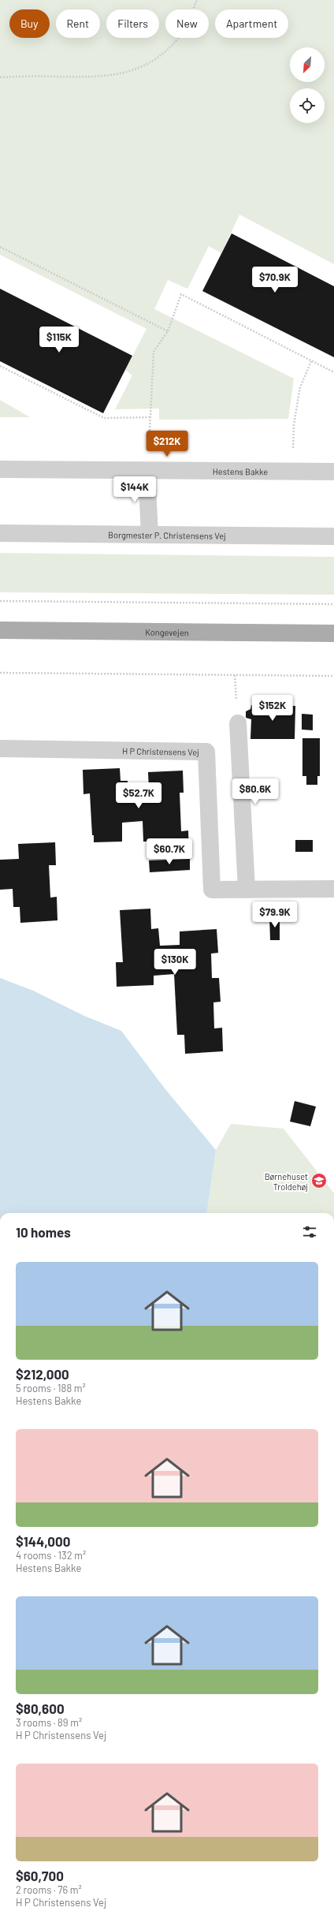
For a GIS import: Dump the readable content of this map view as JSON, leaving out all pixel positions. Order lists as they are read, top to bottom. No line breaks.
{"streets":{"main road":["Kongevejen"],"street":["Hestens Bakke","Borgmester P. Christensens Vej","H P Christensens Vej"]},"places":{"school or university":["Børnehuset Troldehøj"]},"north":"bottom left","page":{"chip":["Buy","Rent","Filters","New","Apartment"],"price":["$70.9K","$115K","$212K","$144K","$152K","$80.6K","$52.7K","$60.7K","$79.9K","$130K"],"heading":"10 homes","list":[{"name":"$212,000","note":"5 rooms · 188 m² · Hestens Bakke"},{"name":"$144,000","note":"4 rooms · 132 m² · Hestens Bakke"},{"name":"$80,600","note":"3 rooms · 89 m² · H P Christensens Vej"},{"name":"$60,700","note":"2 rooms · 76 m² · H P Christensens Vej"}]}}
